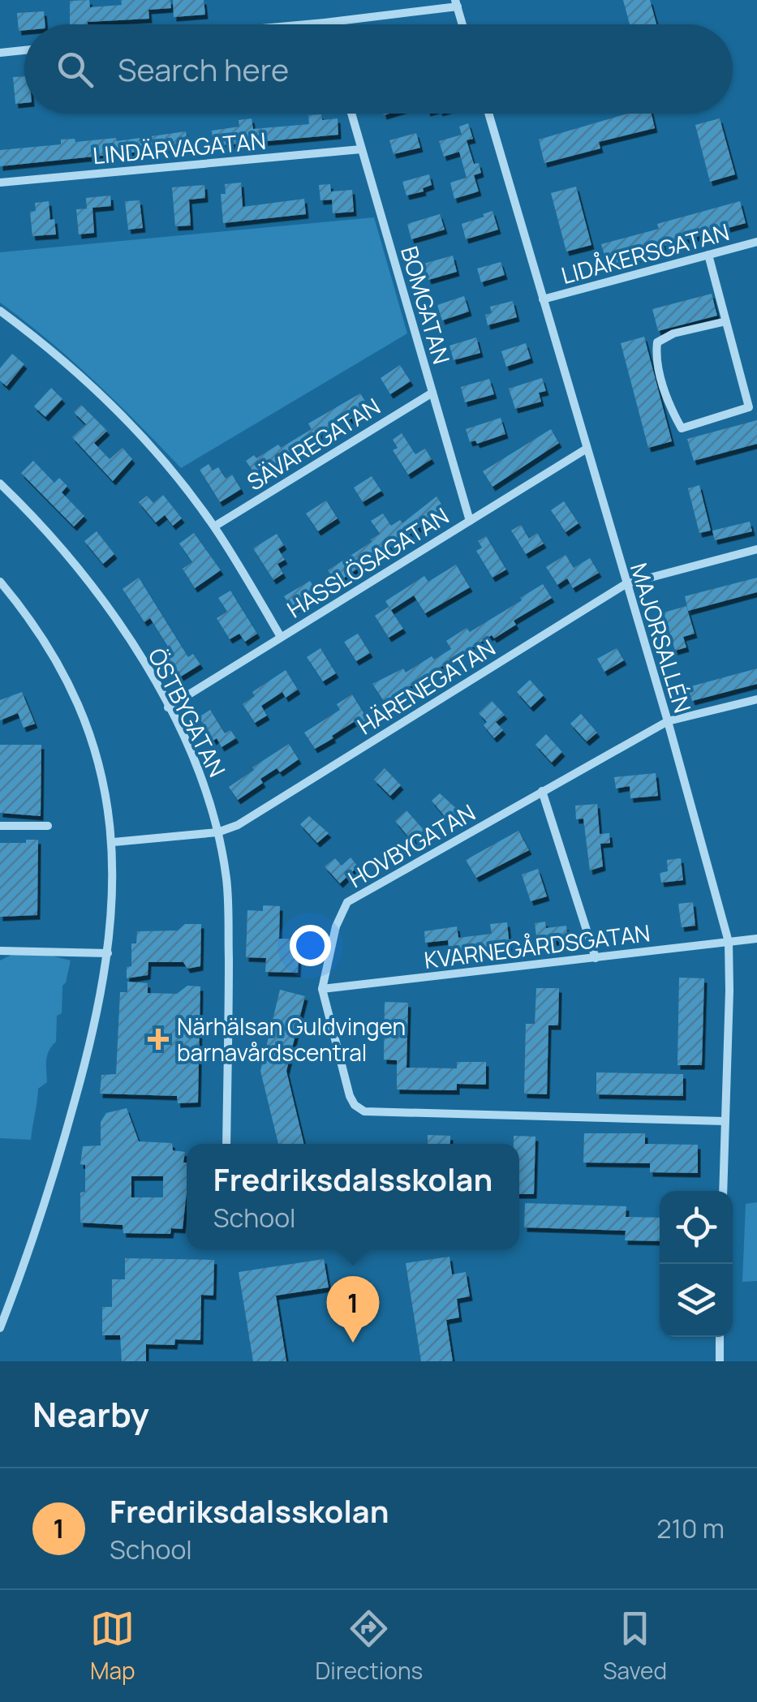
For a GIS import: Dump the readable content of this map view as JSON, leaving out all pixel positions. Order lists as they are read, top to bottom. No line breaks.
{"streets":{"street":["LINDÄRVAGATAN","LIDÅKERSGATAN","BOMGATAN","SÄVAREGATAN","HASSLÖSAGATAN","MAJORSALLÉN","HÄRENEGATAN","ÖSTBYGATAN","HOVBYGATAN","KVARNEGÅRDSGATAN"]},"crossings":[["LINDÄRVAGATAN","BOMGATAN"],["LIDÅKERSGATAN","MAJORSALLÉN"],["BOMGATAN","SÄVAREGATAN"],["BOMGATAN","HASSLÖSAGATAN"],["HASSLÖSAGATAN","MAJORSALLÉN"],["HASSLÖSAGATAN","ÖSTBYGATAN"],["MAJORSALLÉN","HÄRENEGATAN"],["MAJORSALLÉN","HOVBYGATAN"],["MAJORSALLÉN","KVARNEGÅRDSGATAN"],["HÄRENEGATAN","ÖSTBYGATAN"],["HOVBYGATAN","KVARNEGÅRDSGATAN"]],"places":{"health":["Närhälsan Guldvingen barnavårdscentral"]},"page":{"search":"Search here","popup":["Fredriksdalsskolan","School"],"pins":"1","heading":"Nearby","list":[{"mark":"1","name":"Fredriksdalsskolan","note":"School","value":"210 m"}],"nav":["Map","Directions","Saved"]}}
